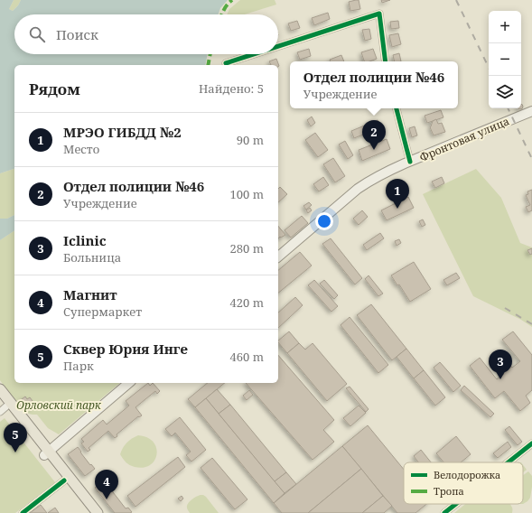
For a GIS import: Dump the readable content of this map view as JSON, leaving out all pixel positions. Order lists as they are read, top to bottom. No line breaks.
{"streets":{"main road":["Фронтовая улица"]},"parks":["Орловский парк"],"legend":["Велодорожка","Тропа"],"page":{"map_buttons":["+","−"],"search":"Поиск","popup":["Отдел полиции №46","Учреждение"],"heading":["Рядом","Найдено: 5"],"list":[{"mark":"1","name":"МРЭО ГИБДД №2","note":"Место","value":"90 m"},{"mark":"2","name":"Отдел полиции №46","note":"Учреждение","value":"100 m"},{"mark":"3","name":"Iclinic","note":"Больница","value":"280 m"},{"mark":"4","name":"Магнит","note":"Супермаркет","value":"420 m"},{"mark":"5","name":"Сквер Юрия Инге","note":"Парк","value":"460 m"}],"pins":["2","1","3","5","4"]}}
